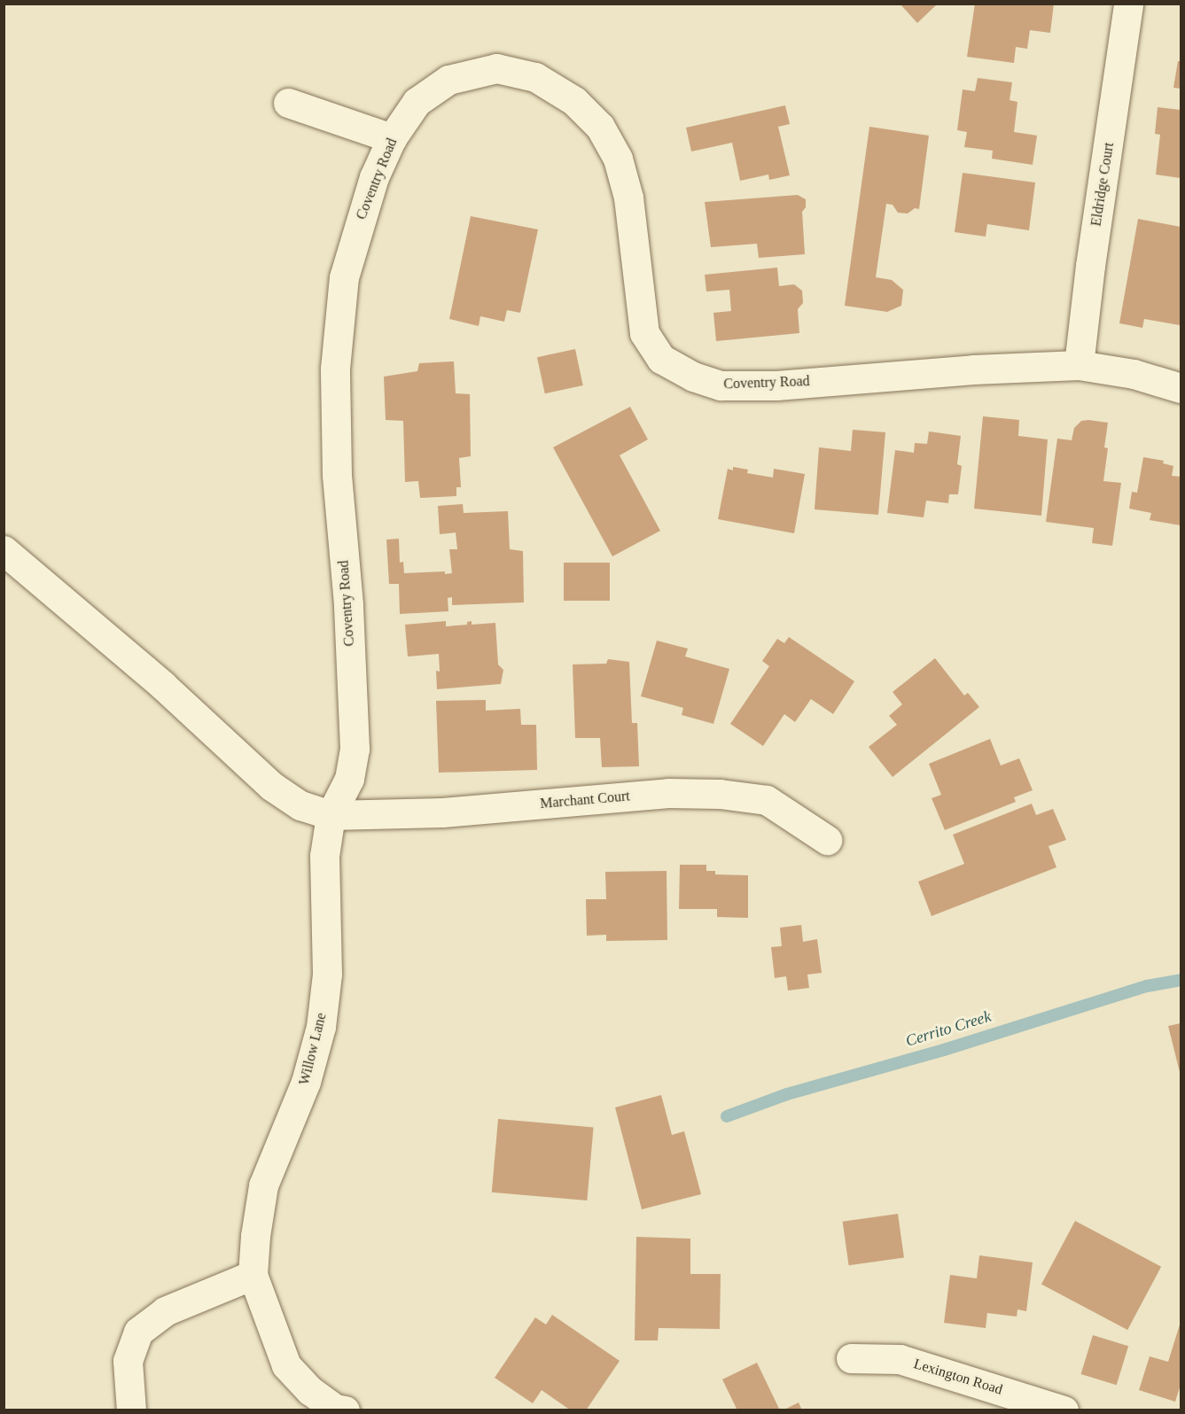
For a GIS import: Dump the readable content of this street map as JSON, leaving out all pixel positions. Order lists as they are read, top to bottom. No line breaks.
{"streets":{"street":["Coventry Road","Eldridge Court","Marchant Court","Willow Lane","Lexington Road"]},"crossings":[["Coventry Road","Eldridge Court"],["Coventry Road","Marchant Court"],["Coventry Road","Willow Lane"],["Marchant Court","Willow Lane"]],"water":["Cerrito Creek"]}
